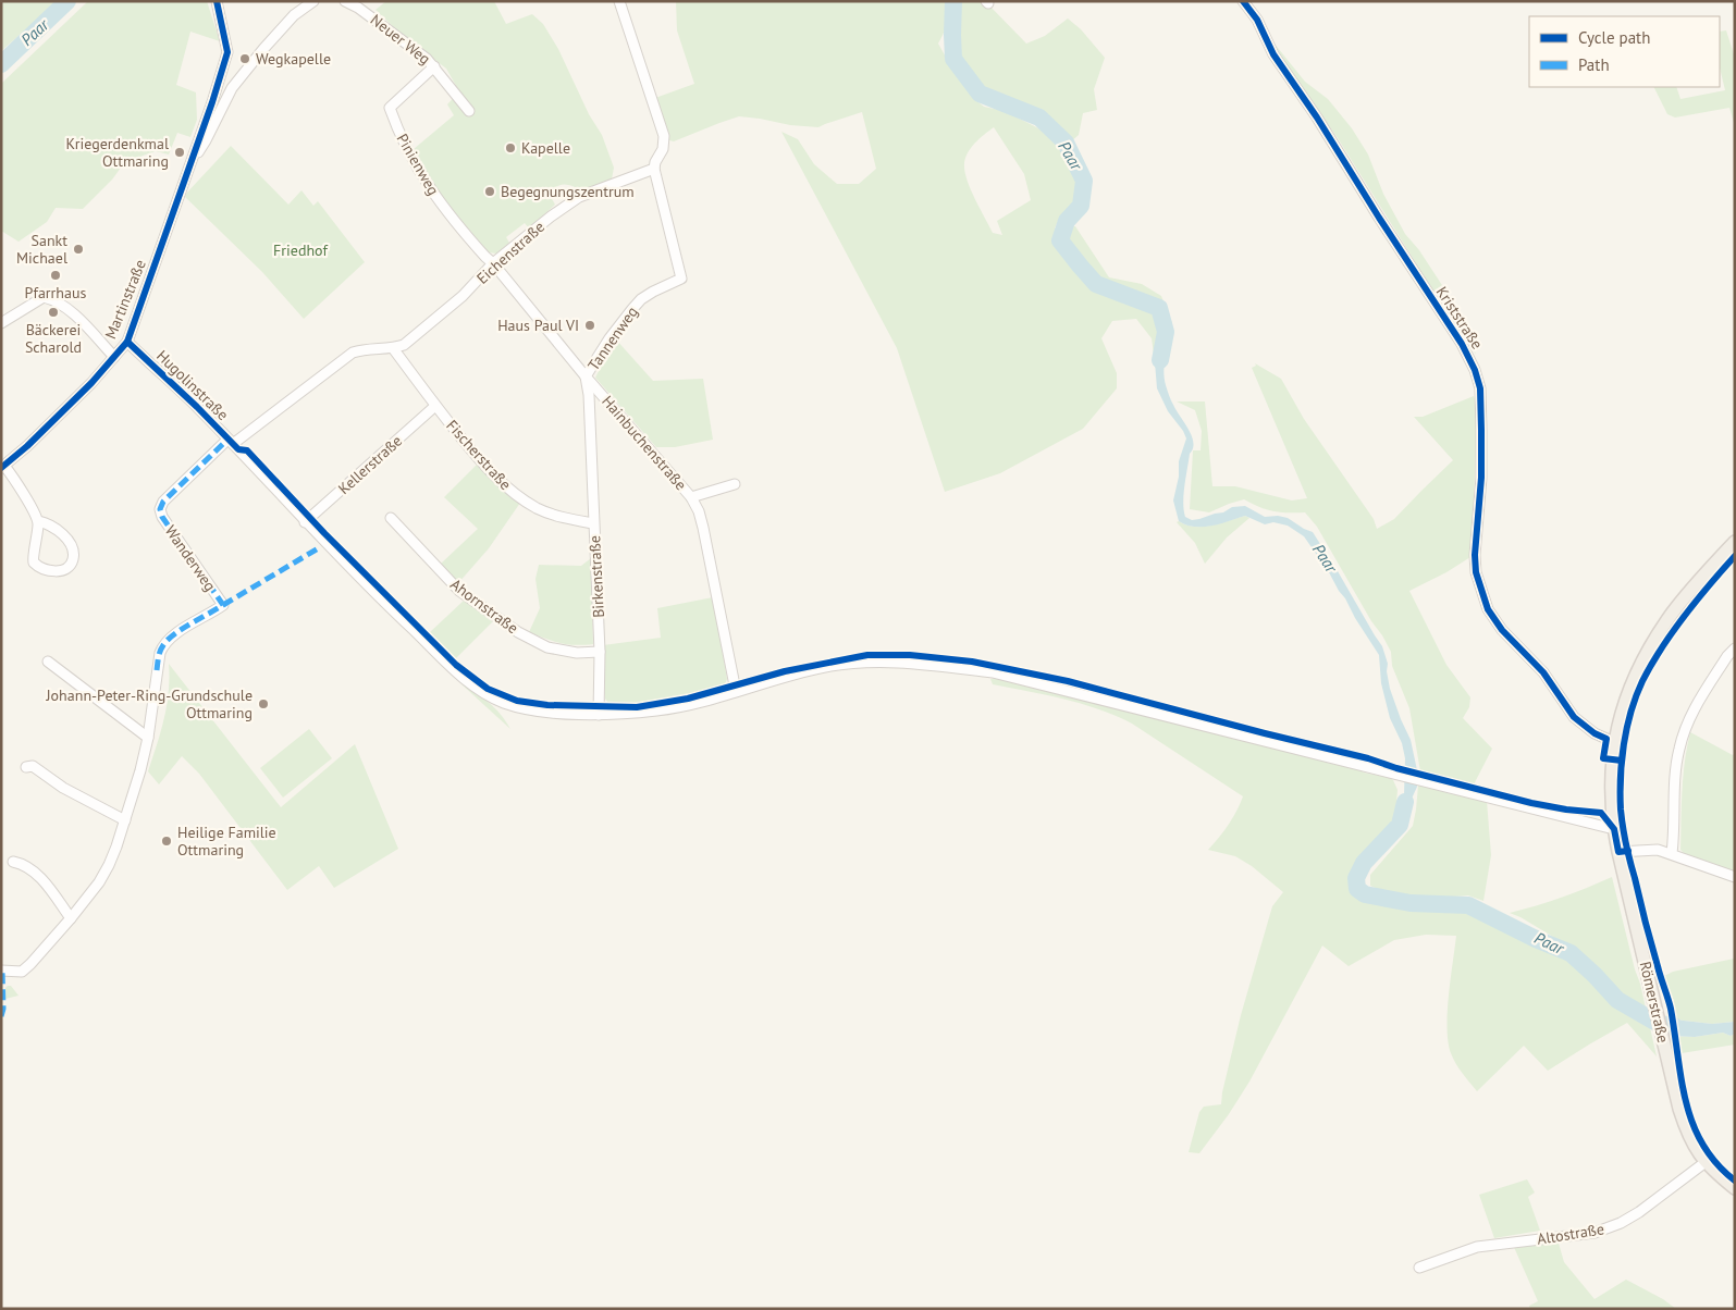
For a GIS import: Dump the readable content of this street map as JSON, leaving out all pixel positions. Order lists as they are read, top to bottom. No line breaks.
{"streets":{"main road":["Römerstraße"],"street":["Neuer Weg","Pinienweg","Eichenstraße","Martinstraße","Kriststraße","Tannenweg","Hugolinstraße","Hainbuchenstraße","Fischerstraße","Kellerstraße","Wanderweg","Birkenstraße","Ahornstraße","Altostraße"]},"crossings":[["Neuer Weg","Pinienweg"],["Pinienweg","Eichenstraße"],["Pinienweg","Hainbuchenstraße"],["Eichenstraße","Tannenweg"],["Eichenstraße","Hugolinstraße"],["Eichenstraße","Hainbuchenstraße"],["Eichenstraße","Fischerstraße"],["Eichenstraße","Wanderweg"],["Martinstraße","Hugolinstraße"],["Kriststraße","Römerstraße"],["Tannenweg","Hainbuchenstraße"],["Tannenweg","Birkenstraße"],["Hugolinstraße","Hainbuchenstraße"],["Hugolinstraße","Kellerstraße"],["Hugolinstraße","Wanderweg"],["Hugolinstraße","Birkenstraße"],["Hugolinstraße","Römerstraße"],["Fischerstraße","Kellerstraße"],["Fischerstraße","Birkenstraße"],["Birkenstraße","Ahornstraße"],["Römerstraße","Altostraße"]],"water":["Paar"],"parks":["Friedhof"],"places":["Wegkapelle","Kapelle","Kriegerdenkmal Ottmaring","Begegnungszentrum","Sankt Michael","Pfarrhaus","Bäckerei Scharold","Haus Paul VI","Johann-Peter-Ring-Grundschule Ottmaring","Heilige Familie Ottmaring"],"legend":["Cycle path","Path"]}
